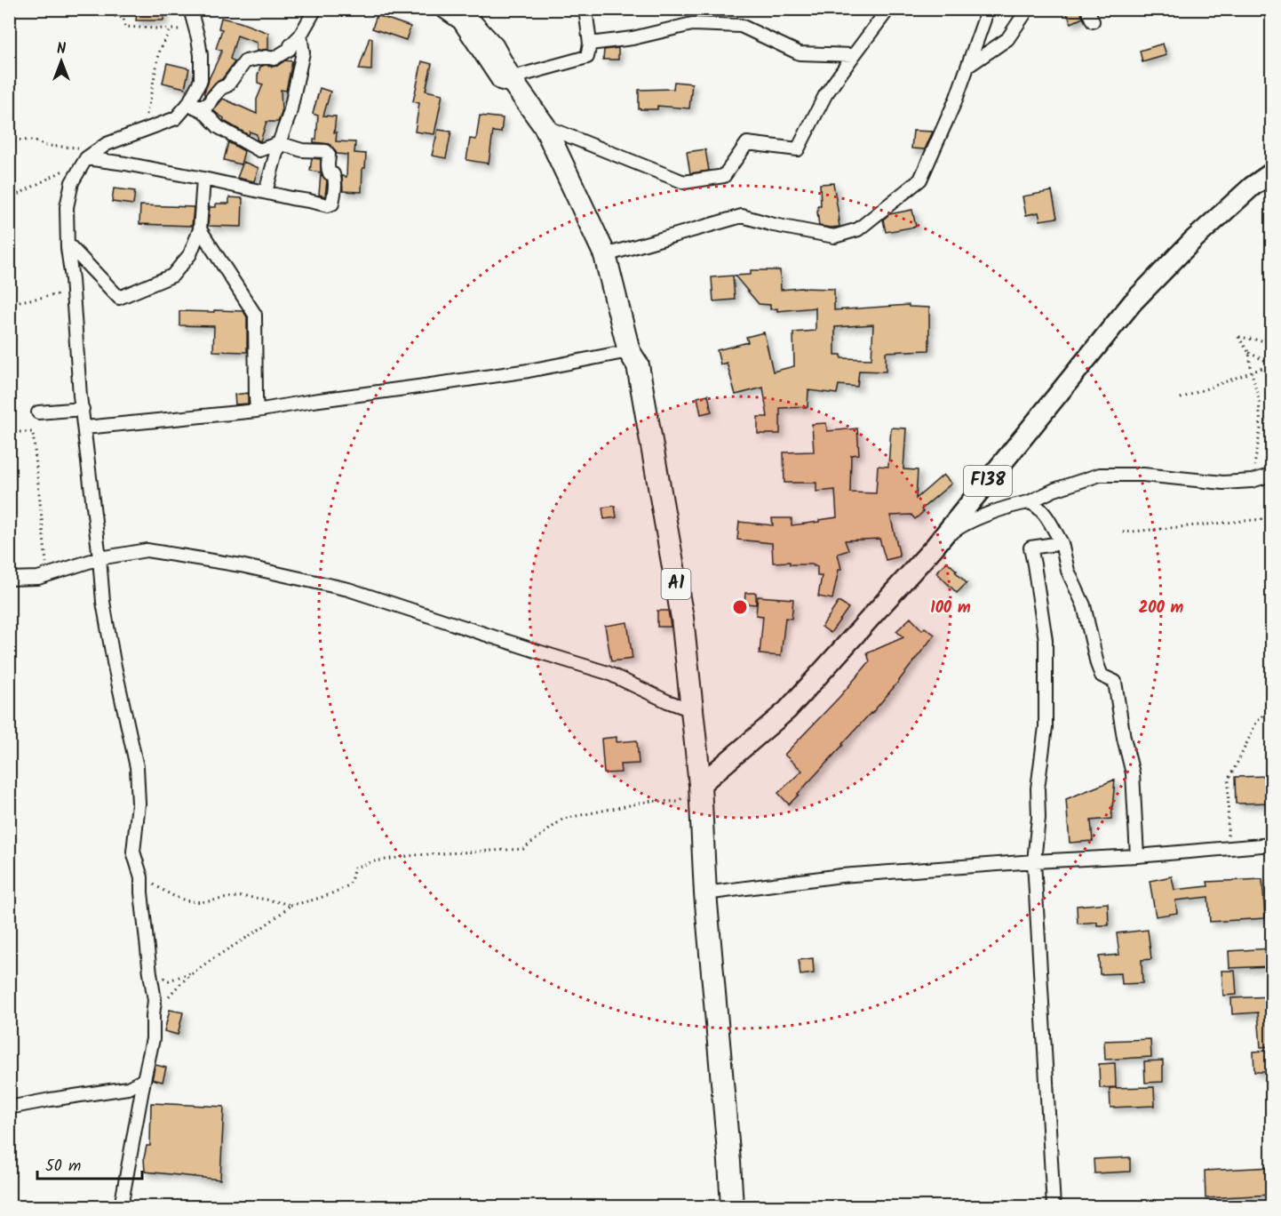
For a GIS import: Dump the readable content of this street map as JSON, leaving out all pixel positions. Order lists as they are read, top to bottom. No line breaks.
{"streets":{"highway":["A1"],"main road":["F138"]},"crossings":[["F138","A1"]],"scale_bar":"50 m","north":"top","rings":["100 m","200 m"]}
